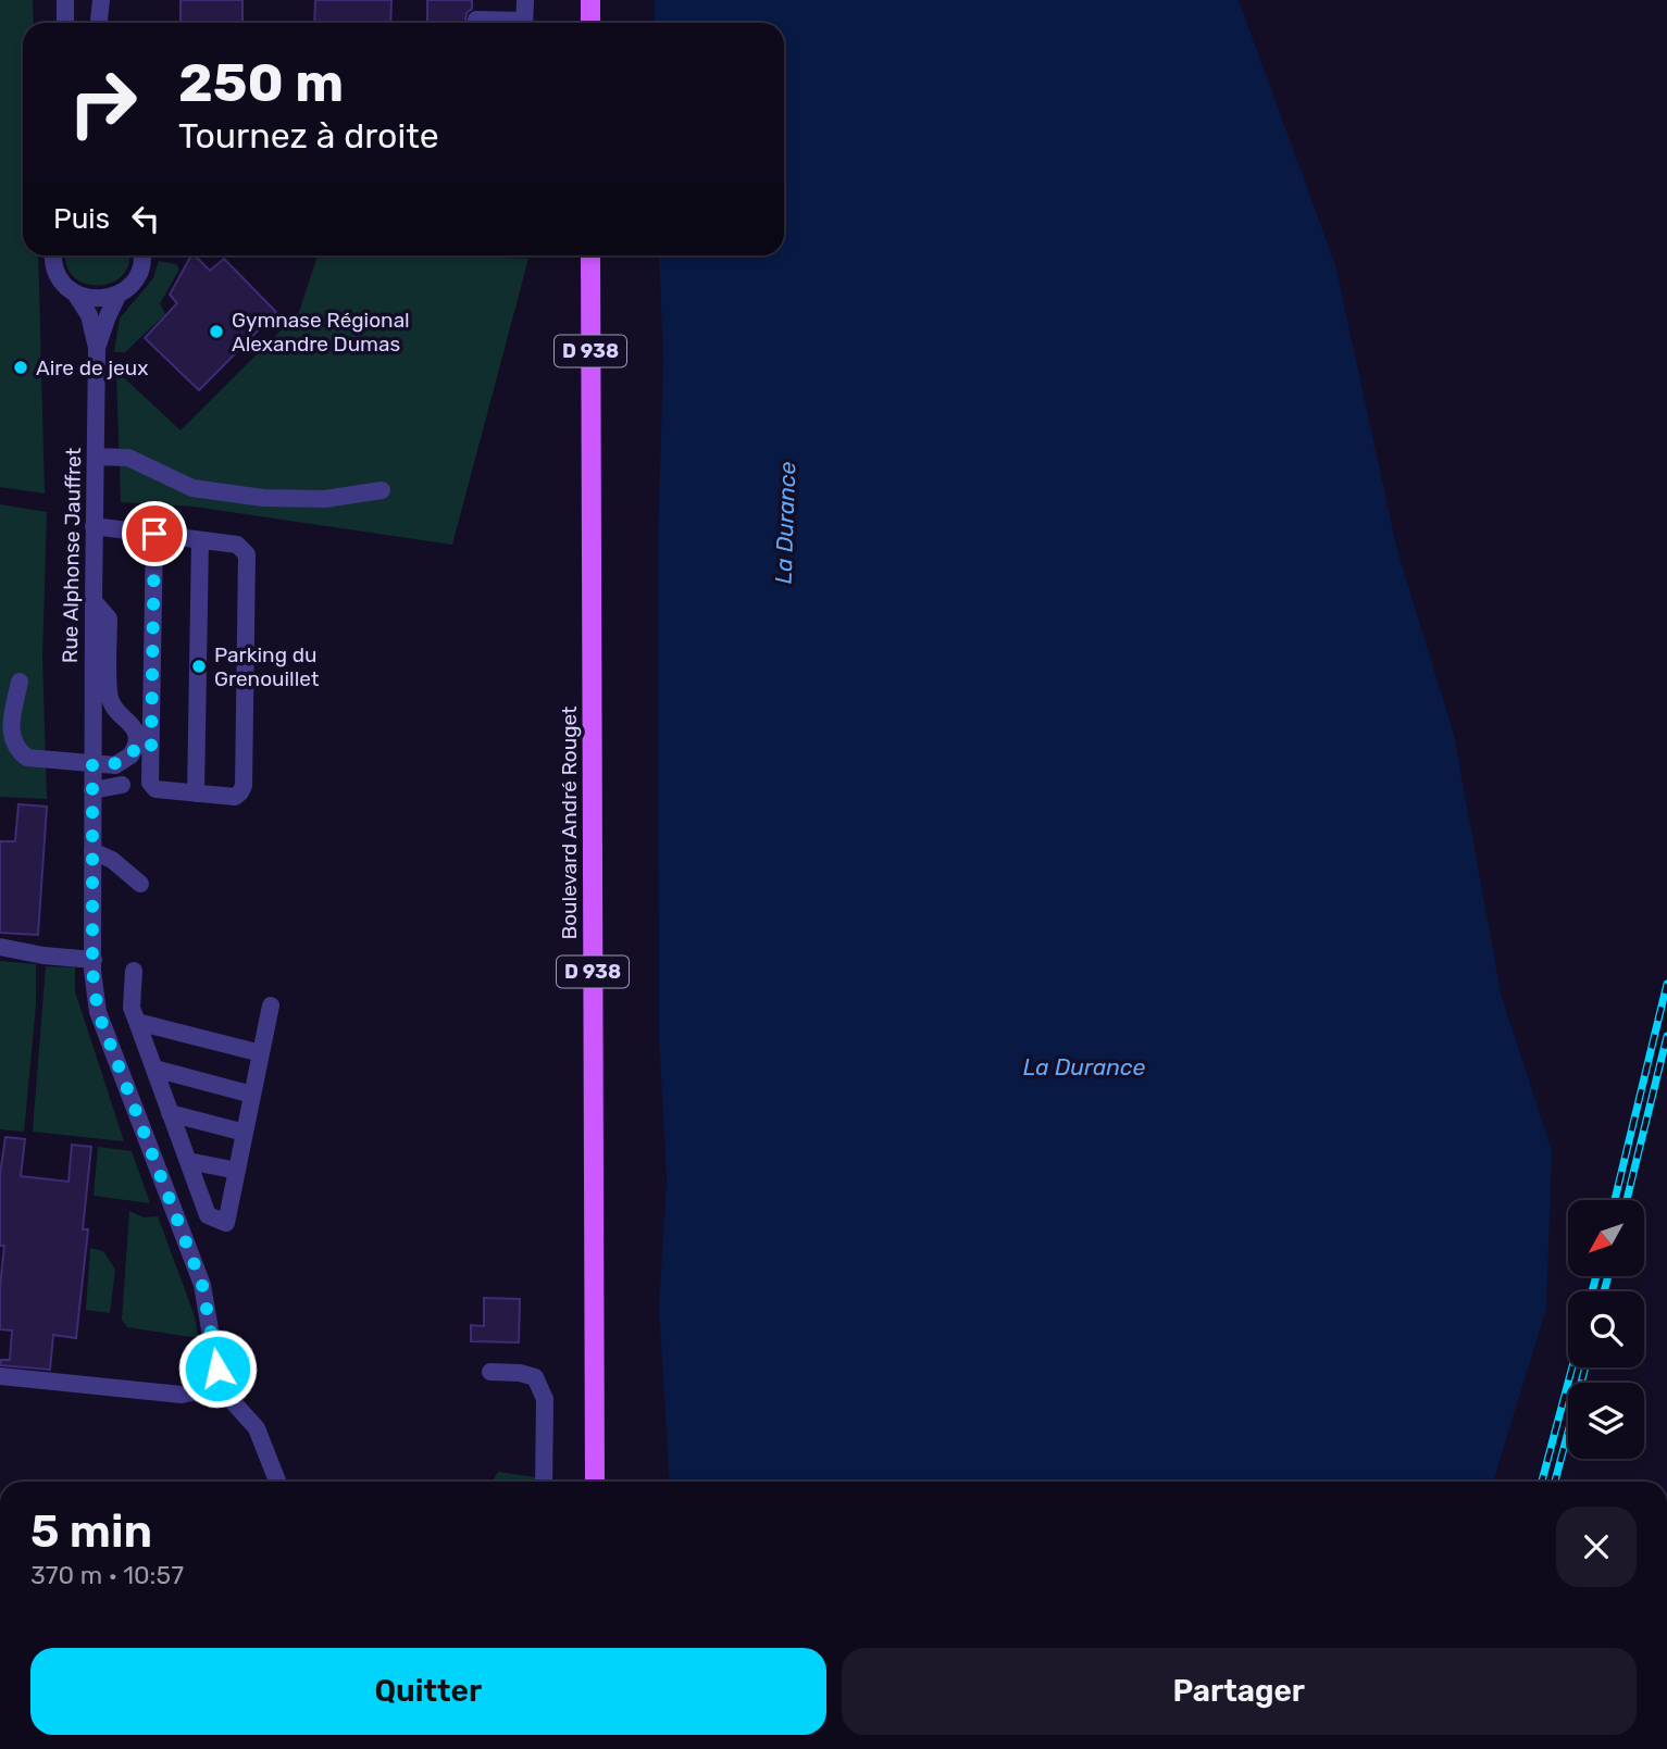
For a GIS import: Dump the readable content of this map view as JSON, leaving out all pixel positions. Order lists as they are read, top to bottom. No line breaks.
{"streets":{"main road":["D 938","Boulevard André Rouget"],"street":["Rue Alphonse Jauffret"]},"water":["La Durance"],"places":["Gymnase Régional Alexandre Dumas","Aire de jeux","Parking du Grenouillet"],"north":"bottom left","page":{"turn":["250 m","Tournez à droite"],"then":"Puis","heading":["5 min","370 m · 10:57"],"buttons":["Quitter","Partager"]}}
